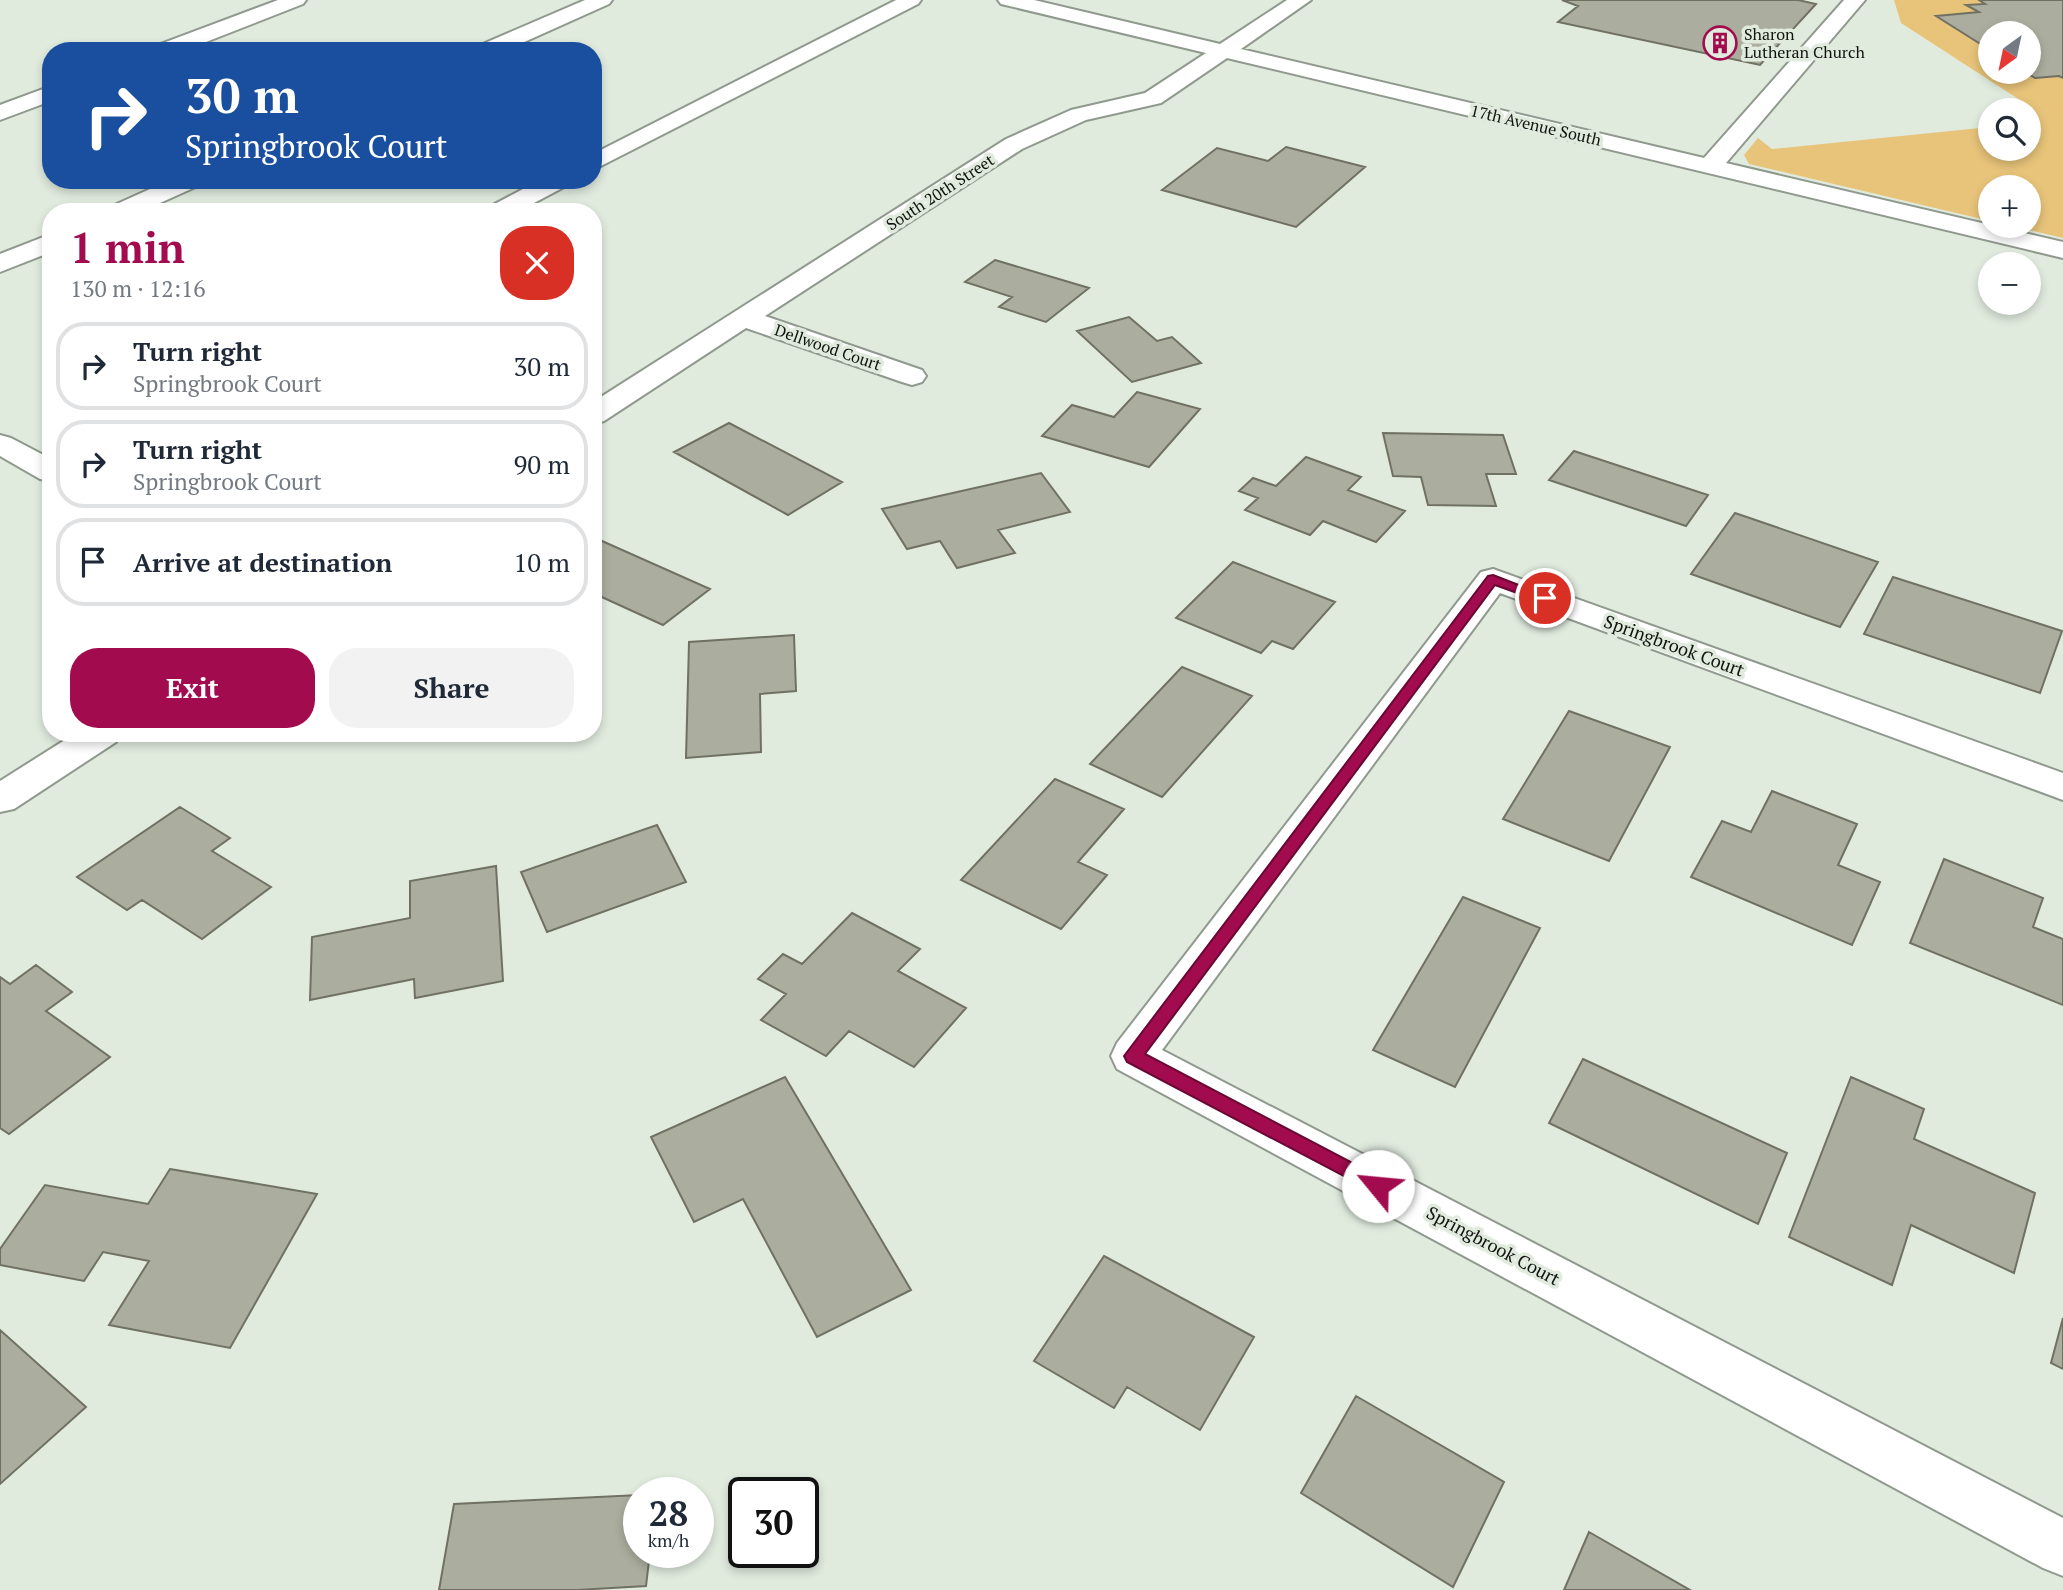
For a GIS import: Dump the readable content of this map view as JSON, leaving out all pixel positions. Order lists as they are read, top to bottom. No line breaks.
{"streets":{"street":["17th Avenue South","South 20th Street","Dellwood Court","Springbrook Court"]},"crossings":[["17th Avenue South","South 20th Street"],["South 20th Street","Dellwood Court"]],"places":{"building":["Sharon Lutheran Church"]},"north":"bottom left","page":{"map_buttons":["+","−"],"turn":["30 m","Springbrook Court"],"heading":["1 min","130 m · 12:16"],"list":[{"name":"Turn right","note":"Springbrook Court","value":"30 m"},{"name":"Turn right","note":"Springbrook Court","value":"90 m"},{"name":"Arrive at destination","value":"10 m"}],"buttons":["Exit","Share"],"speed":"28 km/h","limit":"30"}}
